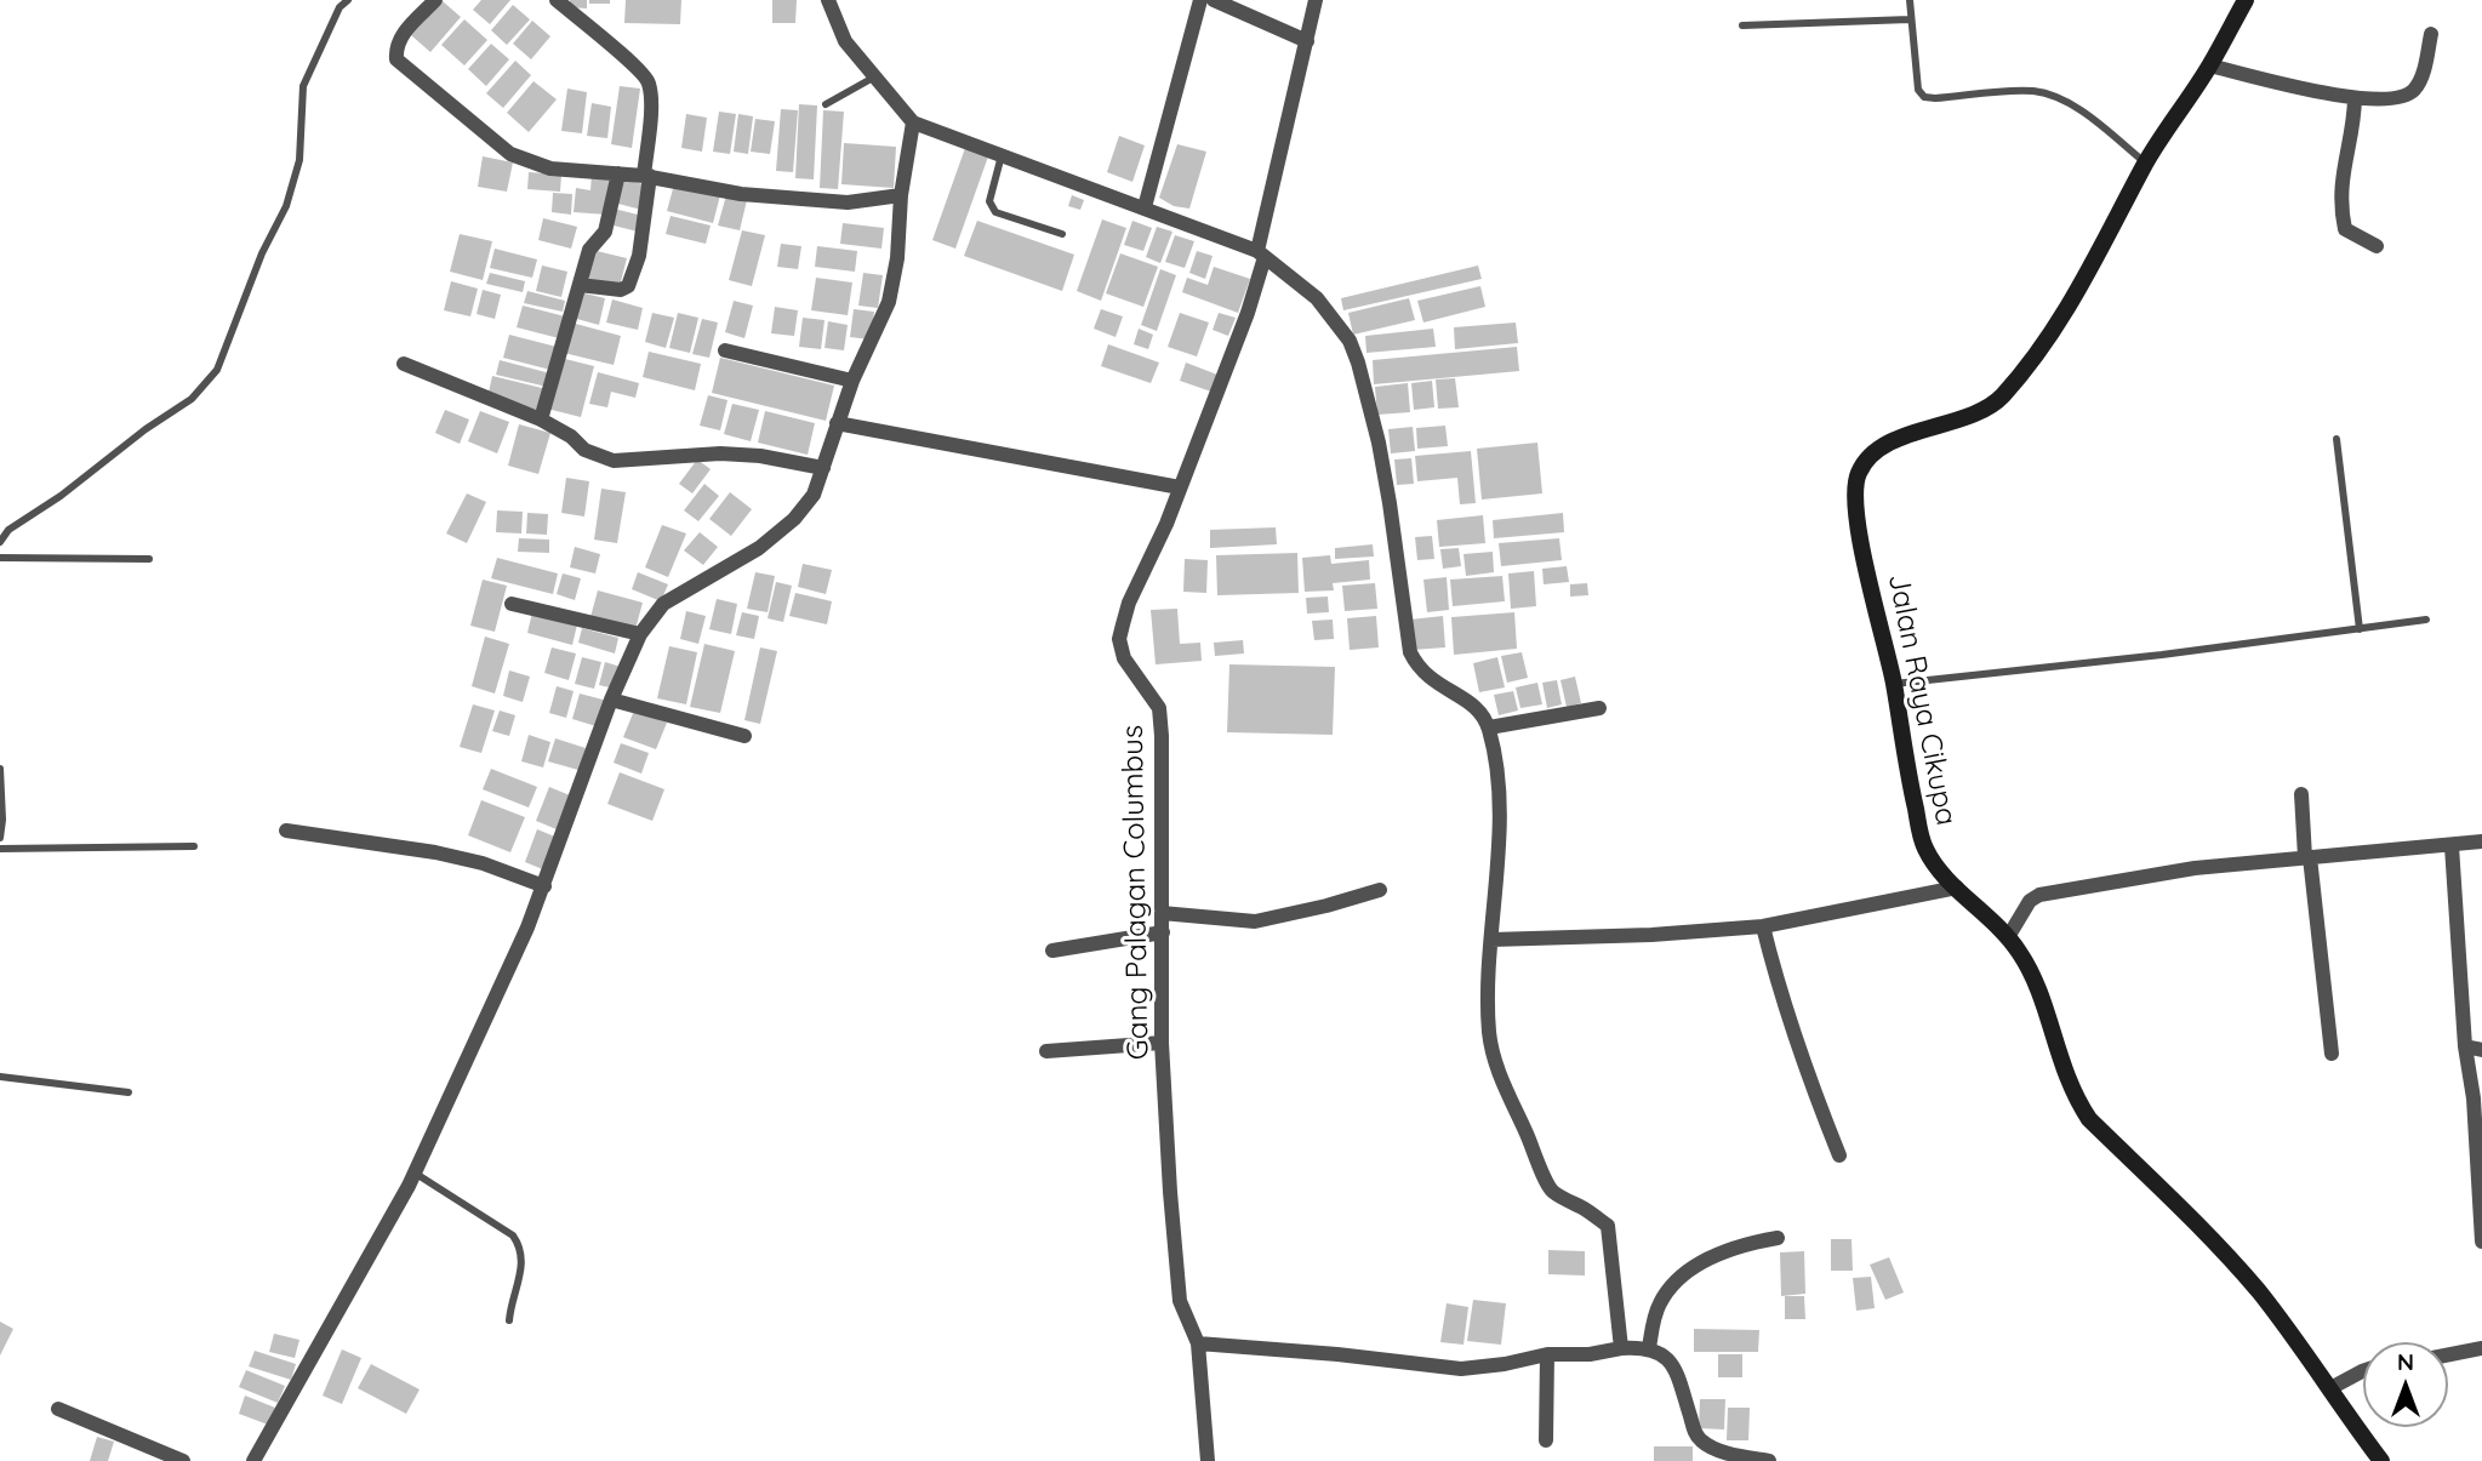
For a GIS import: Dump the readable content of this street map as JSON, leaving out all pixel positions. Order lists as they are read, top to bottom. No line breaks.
{"streets":{"main road":["Jalan Raya Cikupa"],"street":["Gang Palagan Columbus"]},"north":"top"}
